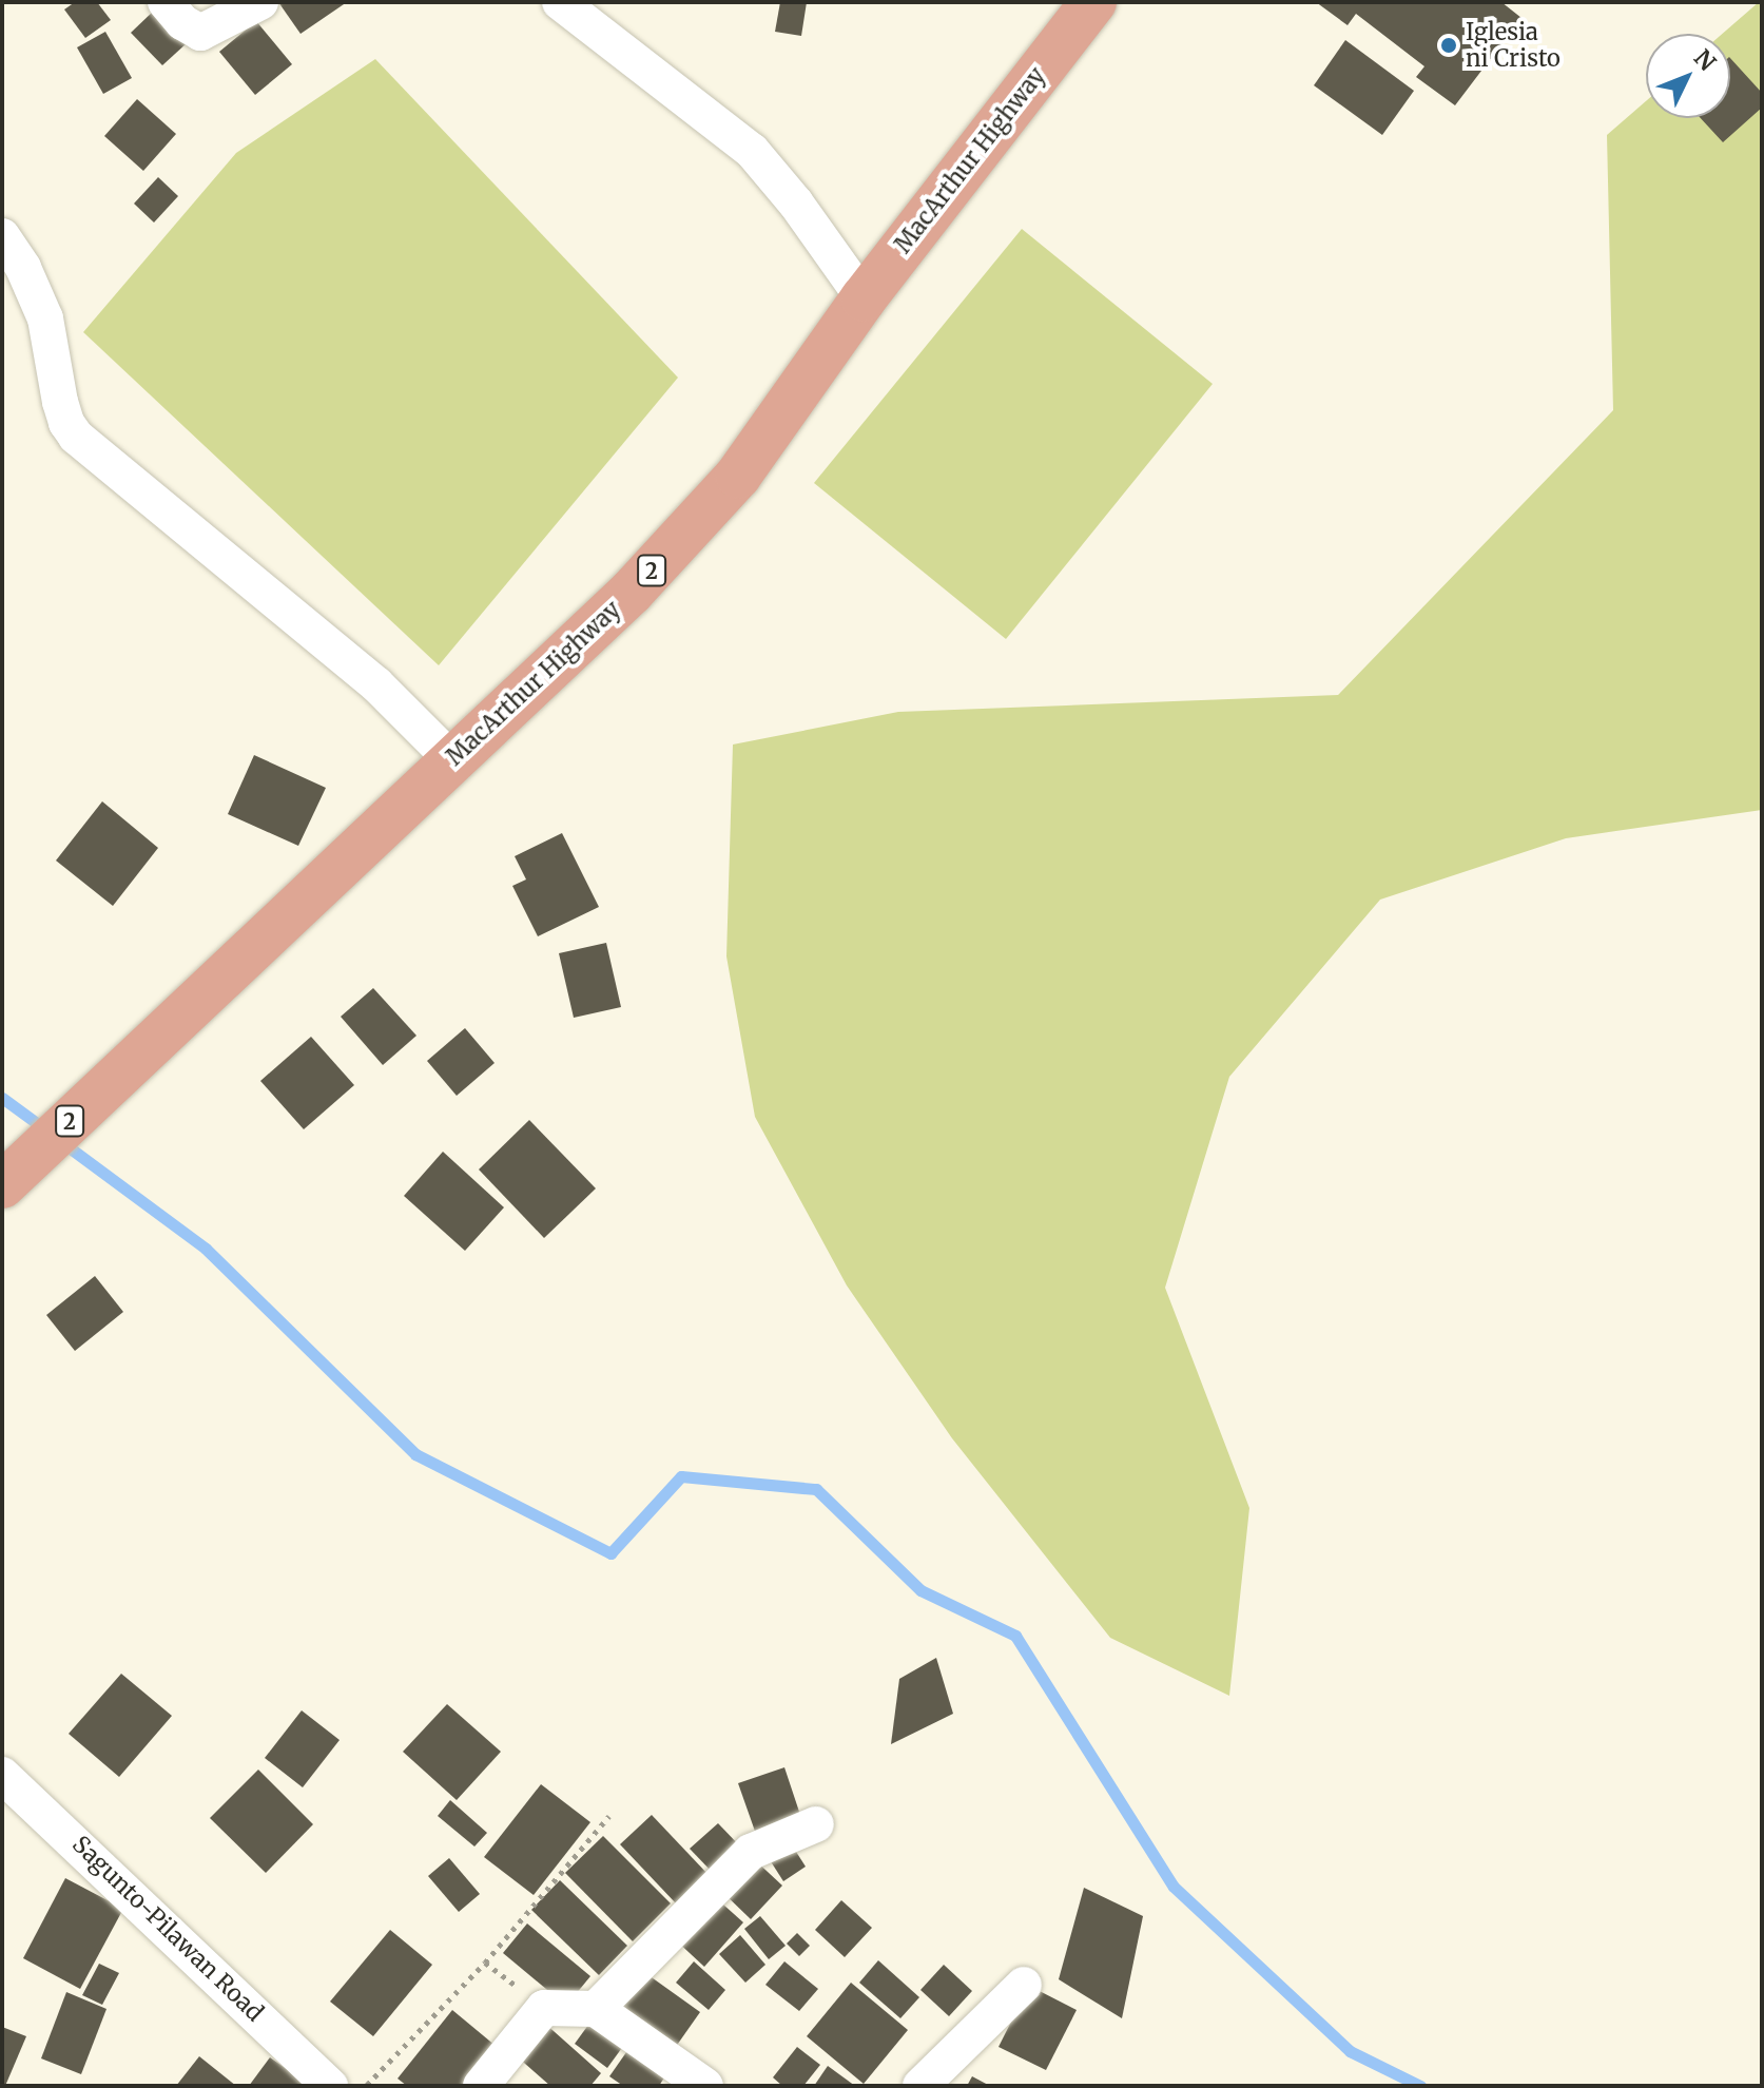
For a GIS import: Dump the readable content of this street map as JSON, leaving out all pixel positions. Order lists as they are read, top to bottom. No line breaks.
{"streets":{"highway":["MacArthur Highway","2"],"street":["Sagunto-Pilawan Road"]},"places":["Iglesia ni Cristo"],"north":"top right"}
